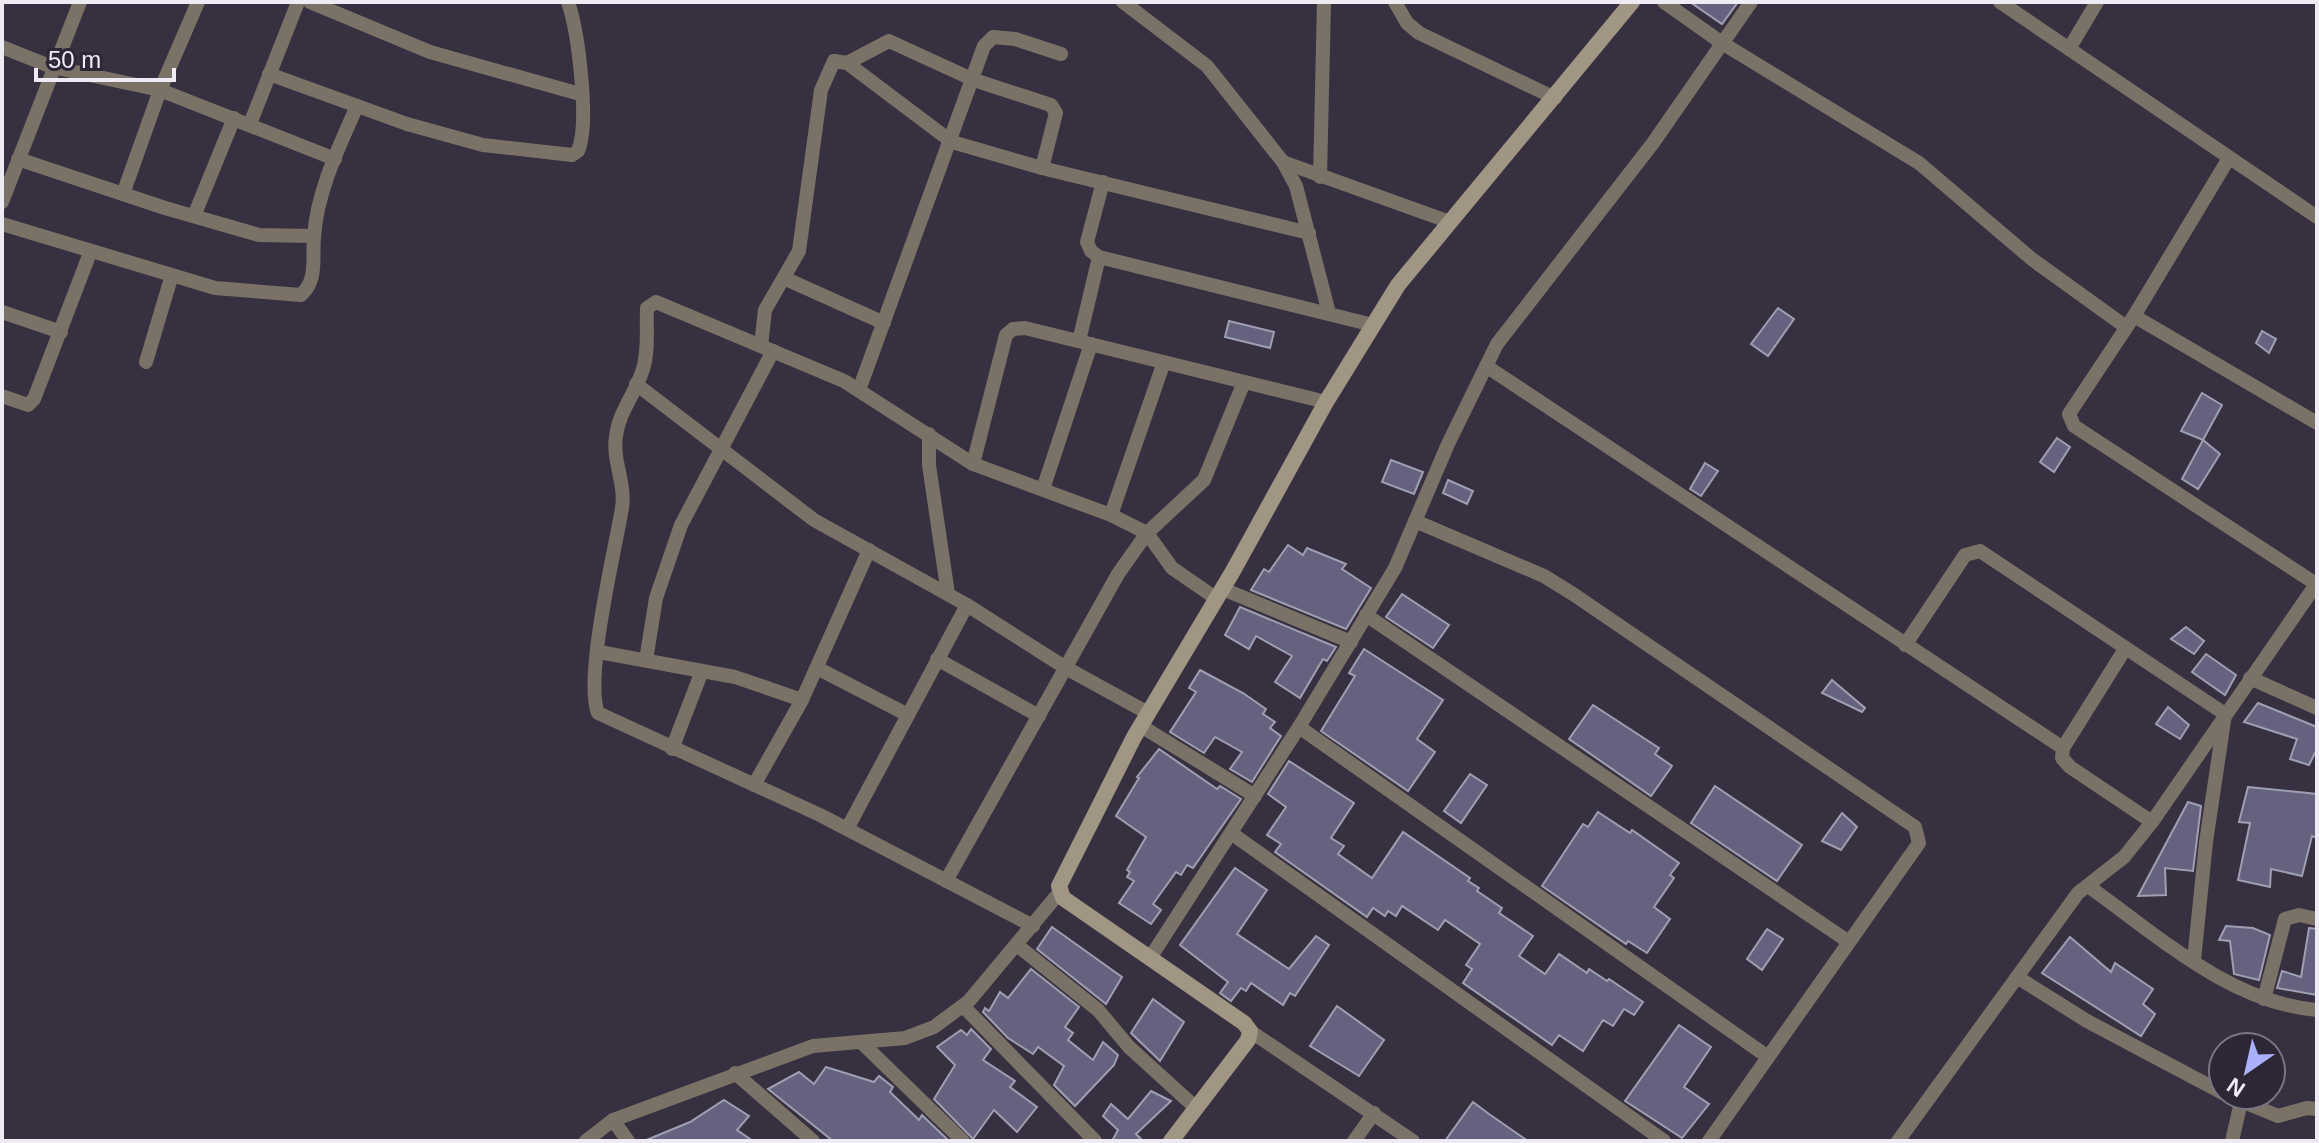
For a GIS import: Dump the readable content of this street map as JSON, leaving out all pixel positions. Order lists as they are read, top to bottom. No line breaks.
{"scale_bar":"50 m","north":"bottom left"}
